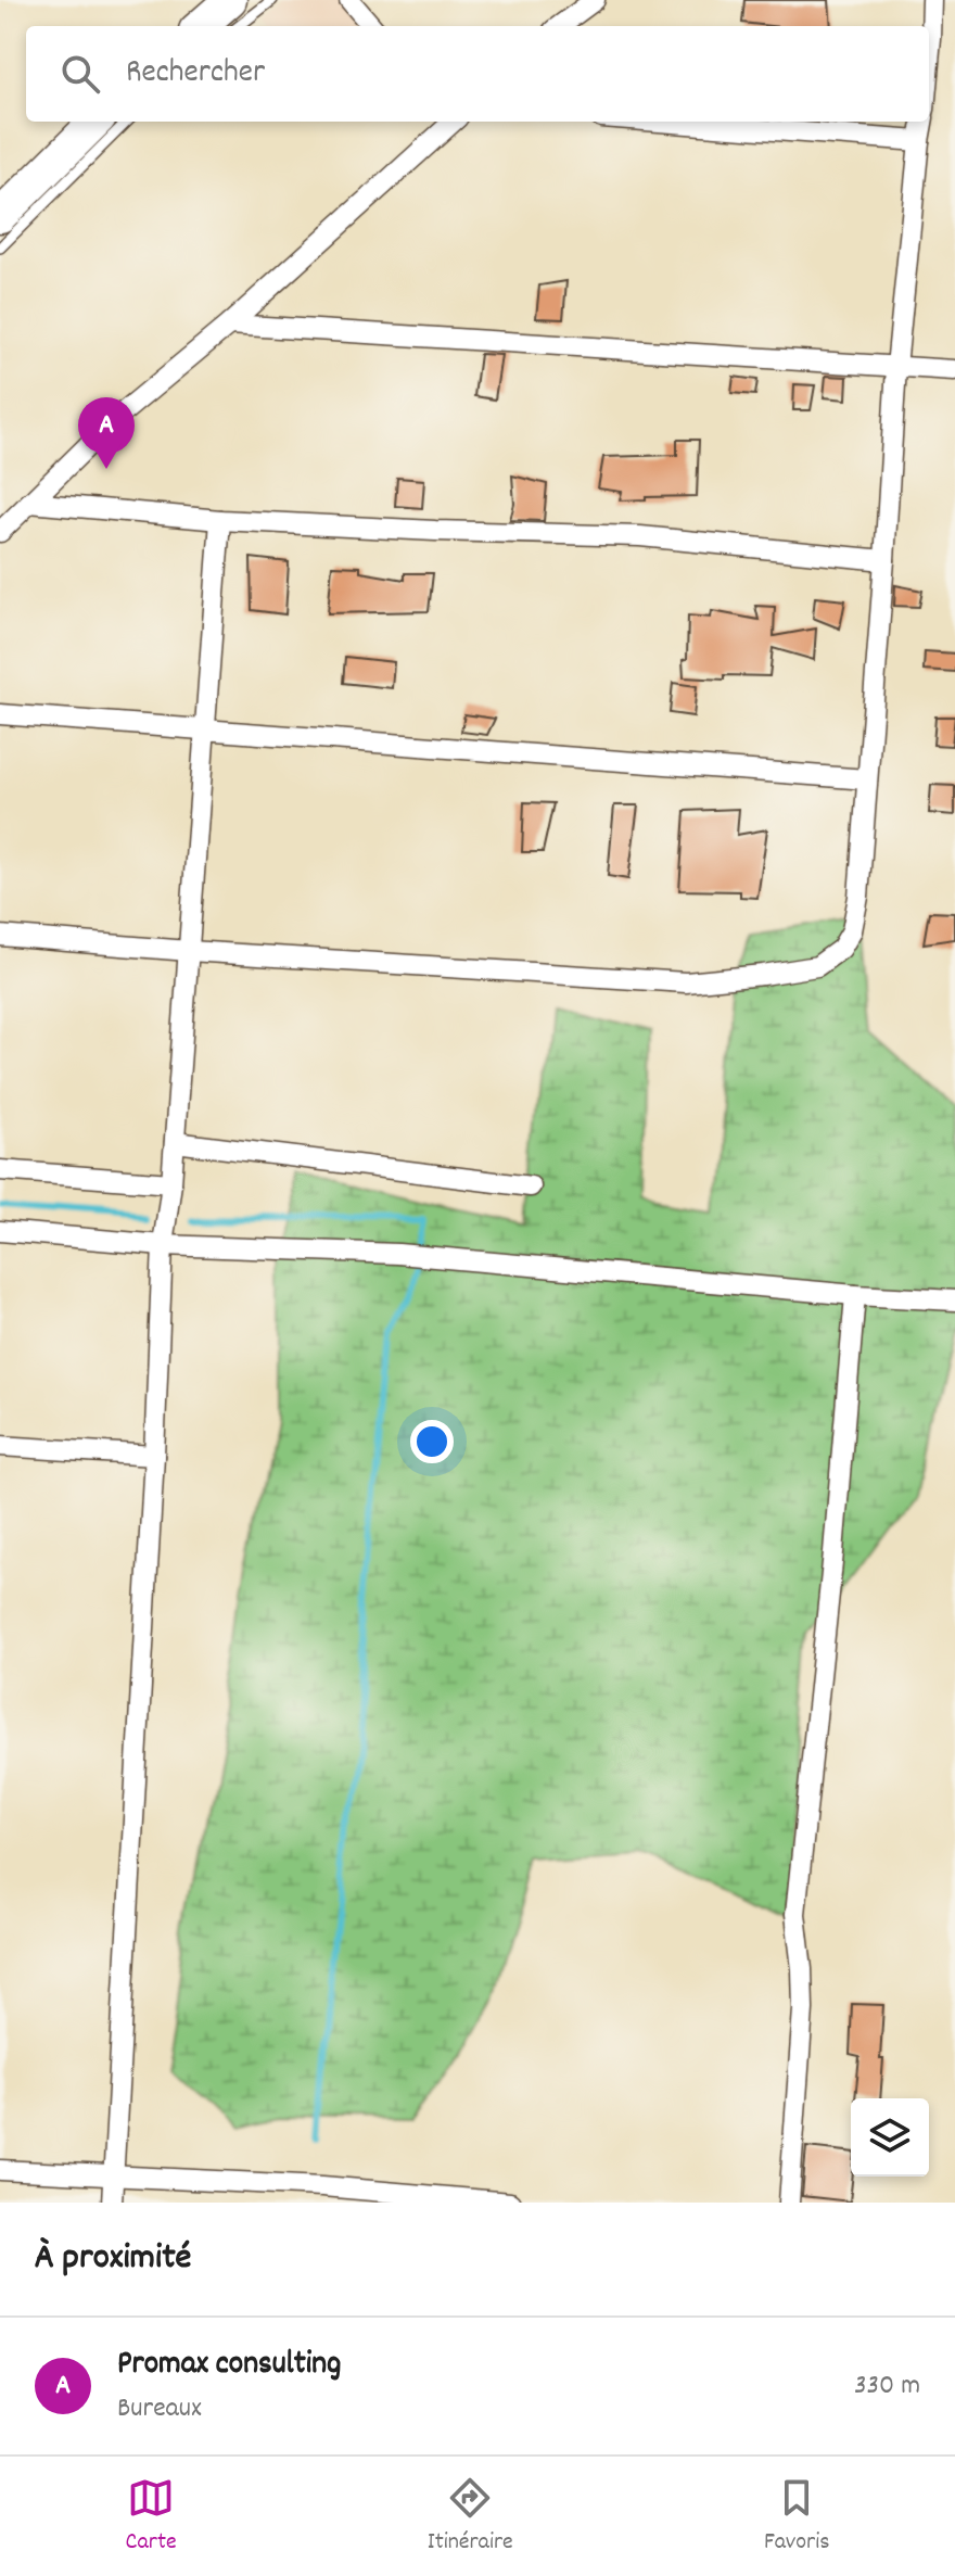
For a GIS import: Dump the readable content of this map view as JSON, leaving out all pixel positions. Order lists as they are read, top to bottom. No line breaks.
{"page":{"search":"Rechercher","pins":"A","heading":"À proximité","list":[{"mark":"A","name":"Promax consulting","note":"Bureaux","value":"330 m"}],"nav":["Carte","Itinéraire","Favoris"]}}
